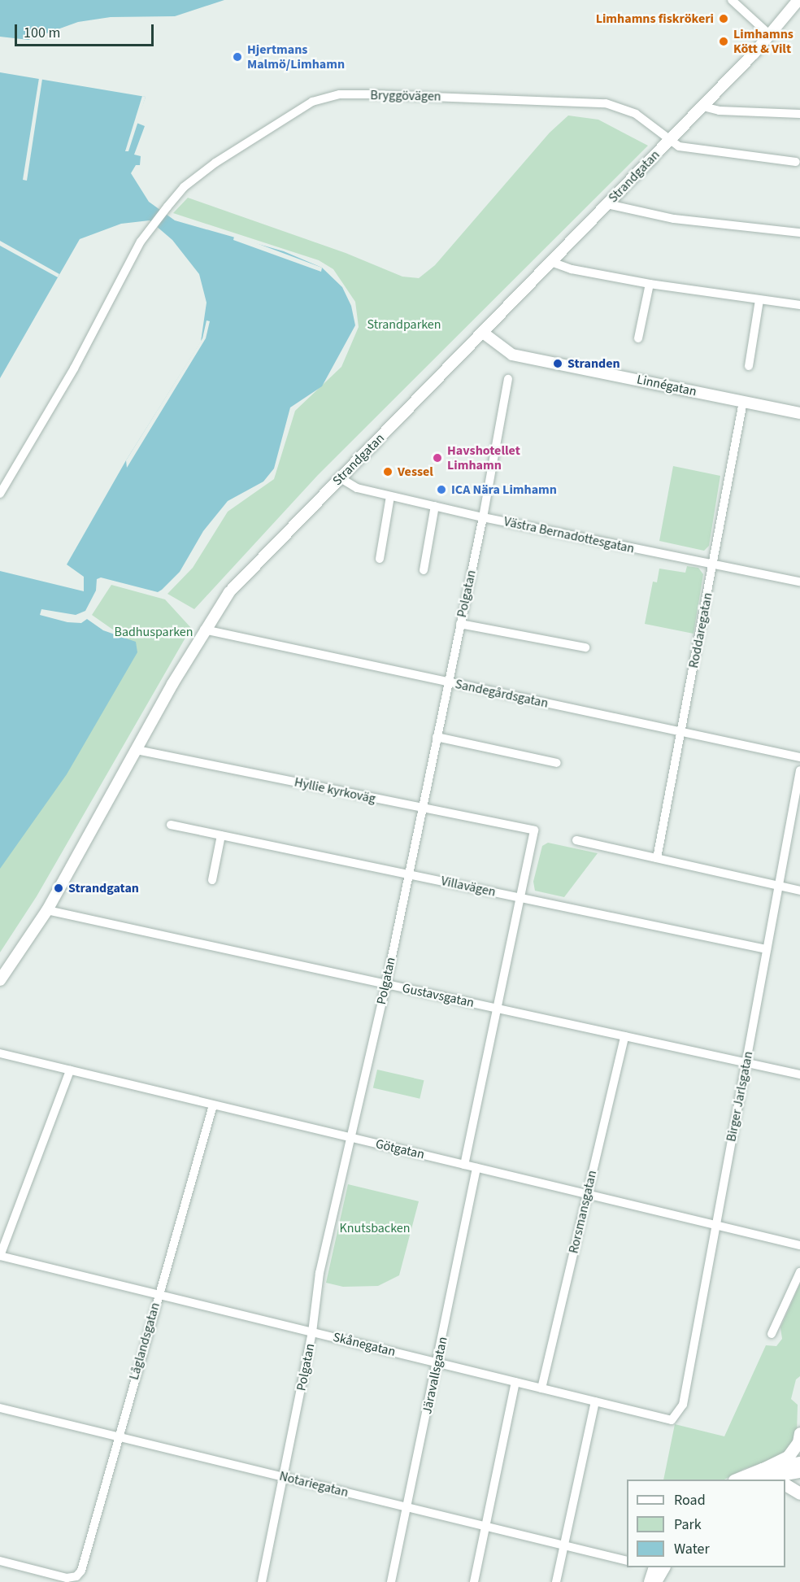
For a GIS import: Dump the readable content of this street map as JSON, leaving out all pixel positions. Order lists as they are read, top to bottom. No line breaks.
{"streets":{"street":["Bryggövägen","Strandgatan","Linnégatan","Västra Bernadottesgatan","Polgatan","Roddaregatan","Sandegårdsgatan","Hyllie kyrkoväg","Villavägen","Gustavsgatan","Birger Jarlsgatan","Götgatan","Rorsmansgatan","Låglandsgatan","Skånegatan","Järavallsgatan","Notariegatan"]},"crossings":[["Bryggövägen","Strandgatan"],["Strandgatan","Linnégatan"],["Strandgatan","Västra Bernadottesgatan"],["Strandgatan","Sandegårdsgatan"],["Strandgatan","Hyllie kyrkoväg"],["Strandgatan","Gustavsgatan"],["Linnégatan","Roddaregatan"],["Västra Bernadottesgatan","Polgatan"],["Västra Bernadottesgatan","Roddaregatan"],["Polgatan","Sandegårdsgatan"],["Polgatan","Hyllie kyrkoväg"],["Polgatan","Villavägen"],["Polgatan","Gustavsgatan"],["Polgatan","Götgatan"],["Polgatan","Skånegatan"],["Polgatan","Notariegatan"],["Roddaregatan","Sandegårdsgatan"],["Hyllie kyrkoväg","Villavägen"],["Villavägen","Birger Jarlsgatan"],["Gustavsgatan","Birger Jarlsgatan"],["Gustavsgatan","Rorsmansgatan"],["Birger Jarlsgatan","Götgatan"],["Birger Jarlsgatan","Skånegatan"],["Götgatan","Rorsmansgatan"],["Götgatan","Låglandsgatan"],["Götgatan","Järavallsgatan"],["Rorsmansgatan","Skånegatan"],["Låglandsgatan","Skånegatan"],["Låglandsgatan","Notariegatan"],["Skånegatan","Järavallsgatan"],["Järavallsgatan","Notariegatan"]],"parks":["Strandparken","Badhusparken","Knutsbacken"],"places":["Limhamns fiskrökeri","Limhamns Kött & Vilt","Hjertmans Malmö/Limhamn","Stranden","Havshotellet Limhamn","Vessel","ICA Nära Limhamn","Strandgatan"],"legend":["Road","Park","Water"],"scale_bar":"100 m"}
